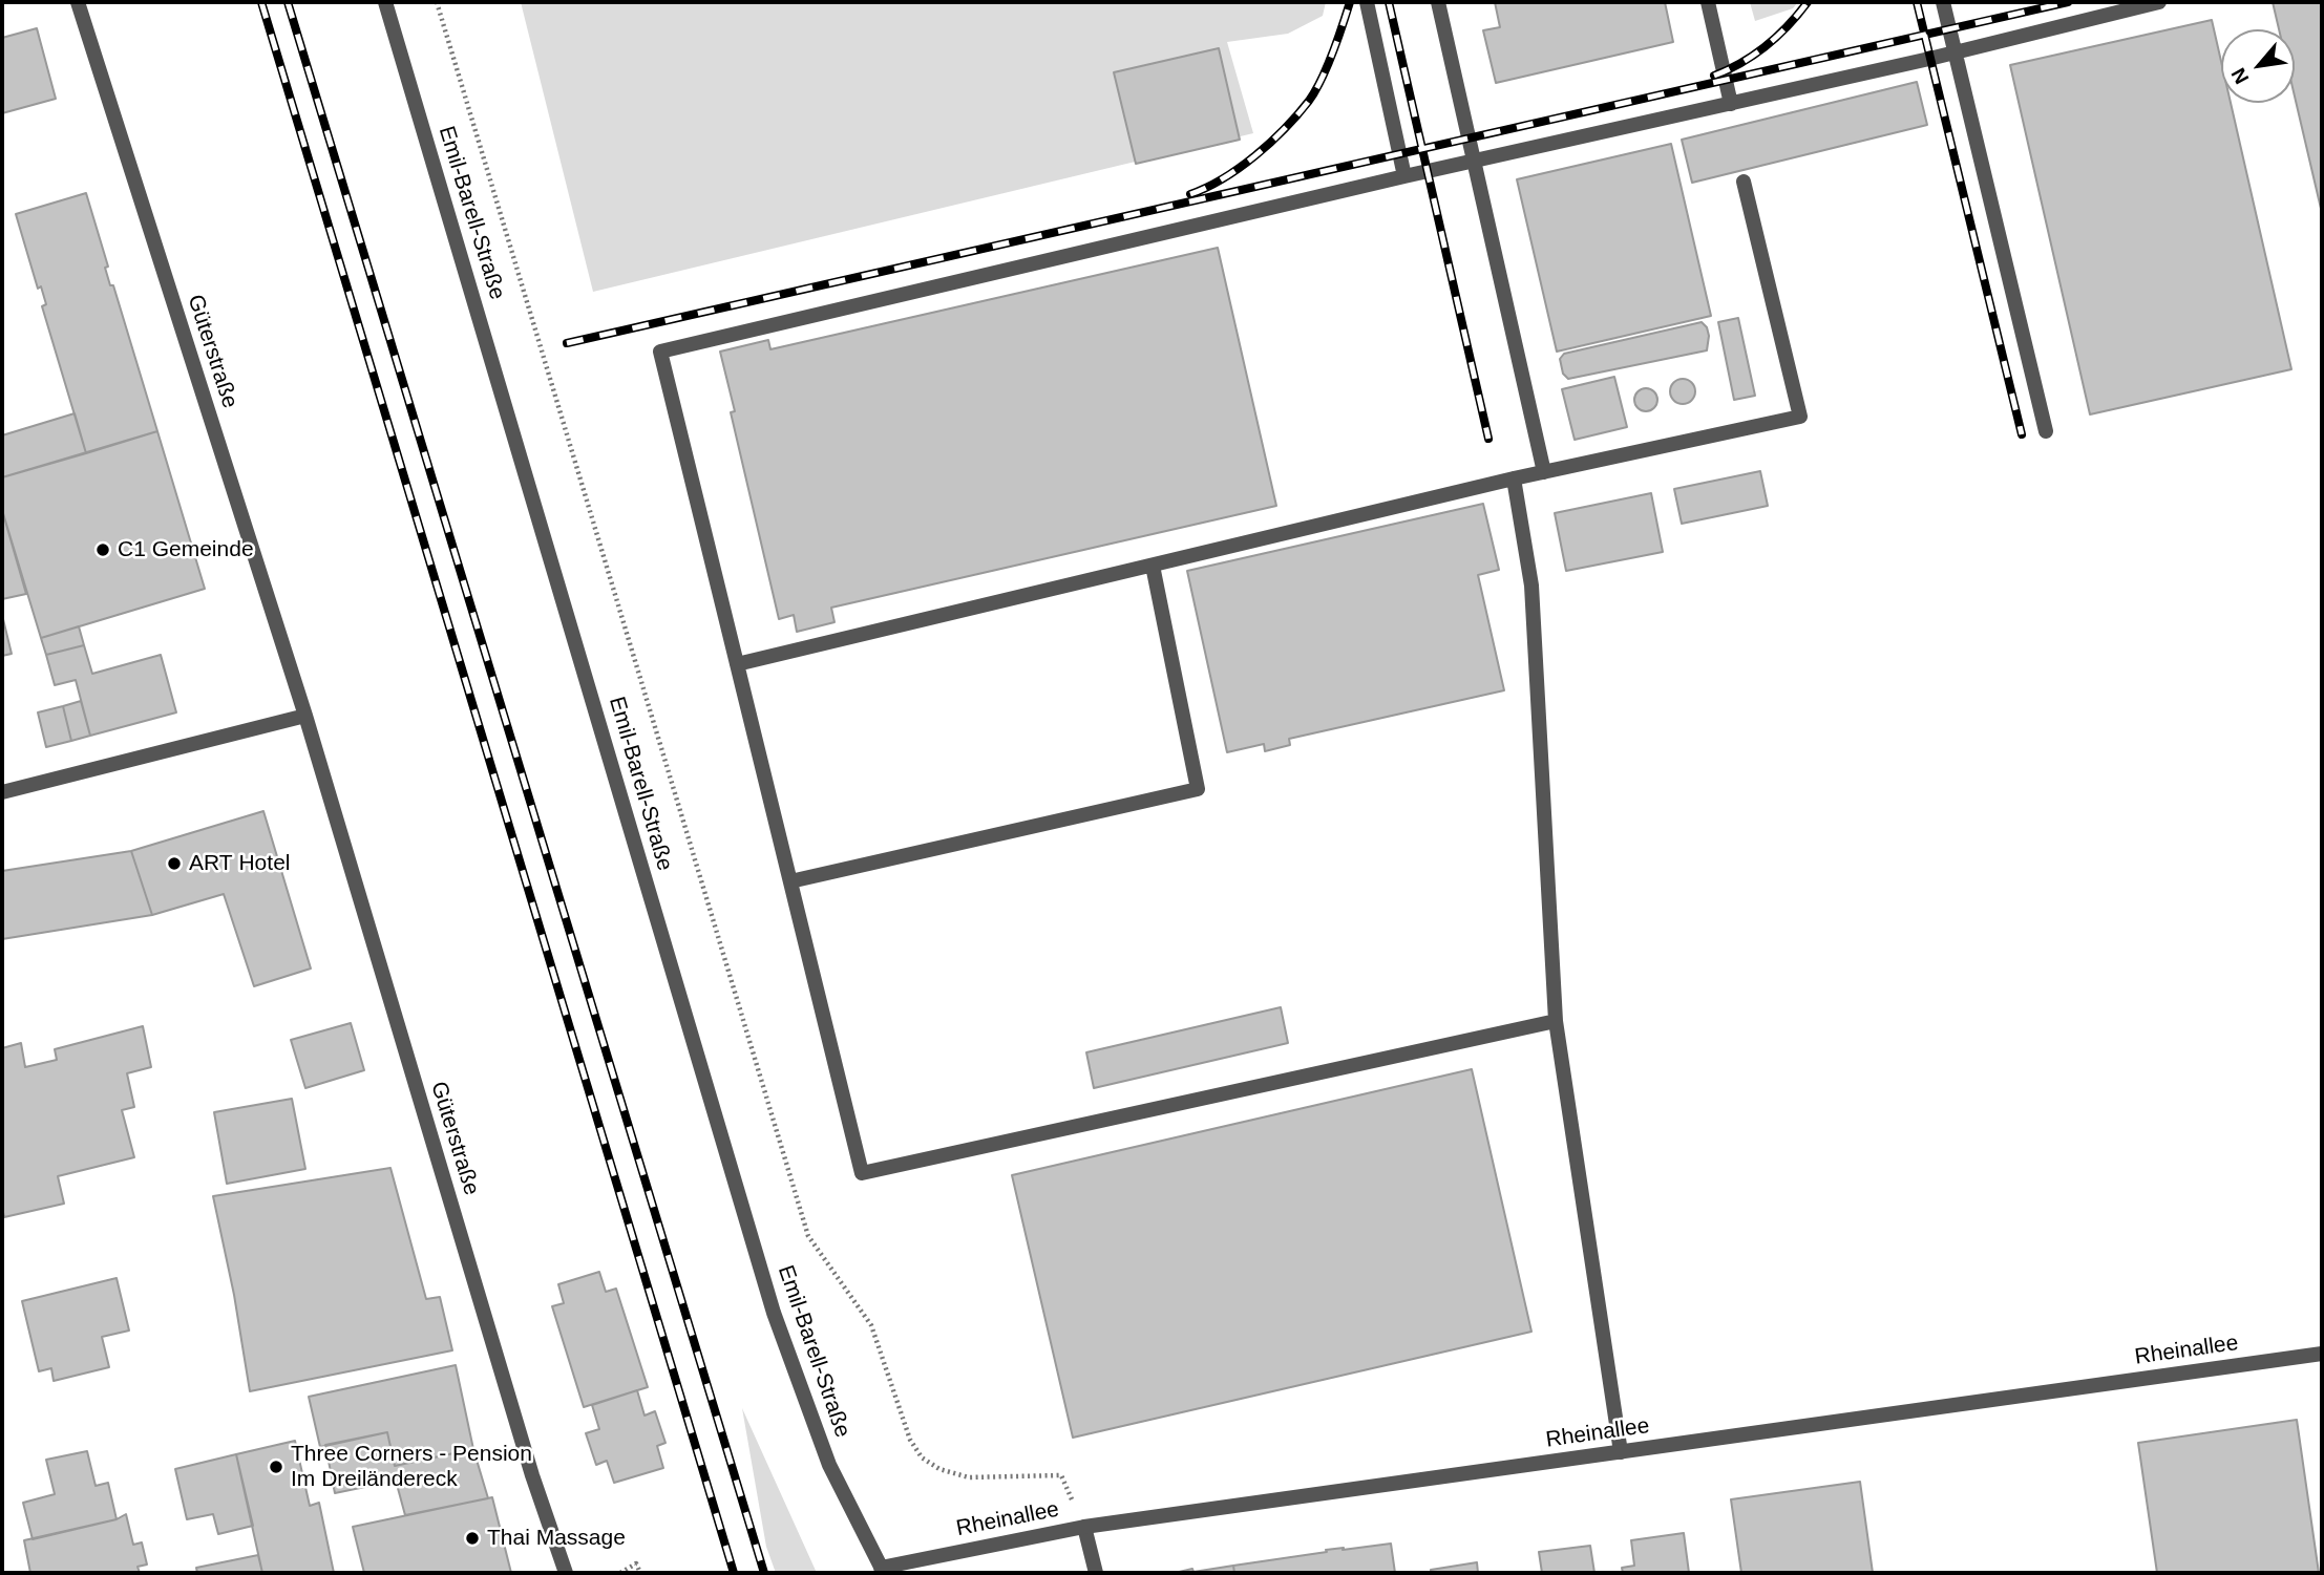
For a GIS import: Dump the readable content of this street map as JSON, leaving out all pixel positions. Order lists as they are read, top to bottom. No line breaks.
{"streets":{"street":["Emil-Barell-Straße","Güterstraße","Rheinallee"]},"crossings":[["Emil-Barell-Straße","Rheinallee"]],"places":["C1 Gemeinde","ART Hotel","Three Corners - Pension Im Dreiländereck","Thai Massage"],"north":"bottom left"}
